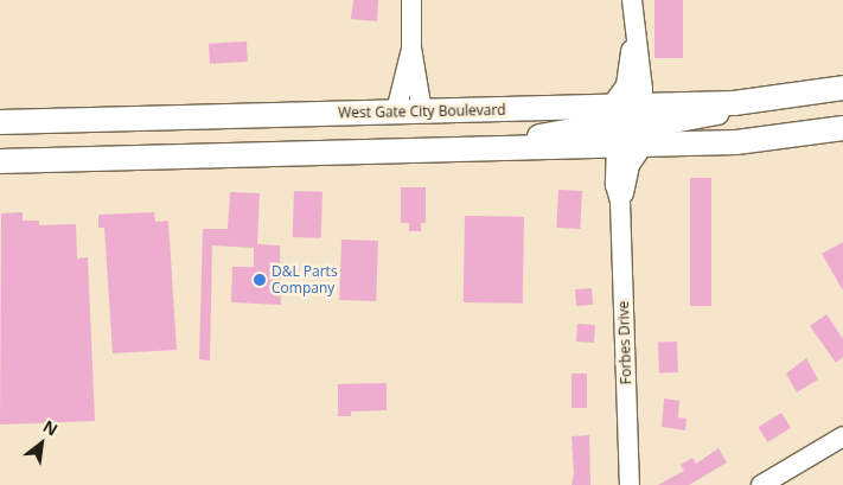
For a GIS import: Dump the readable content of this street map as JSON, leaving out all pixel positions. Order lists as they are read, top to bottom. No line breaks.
{"streets":{"main road":["West Gate City Boulevard"],"street":["Forbes Drive"]},"places":["D&L Parts Company"],"north":"top right"}
